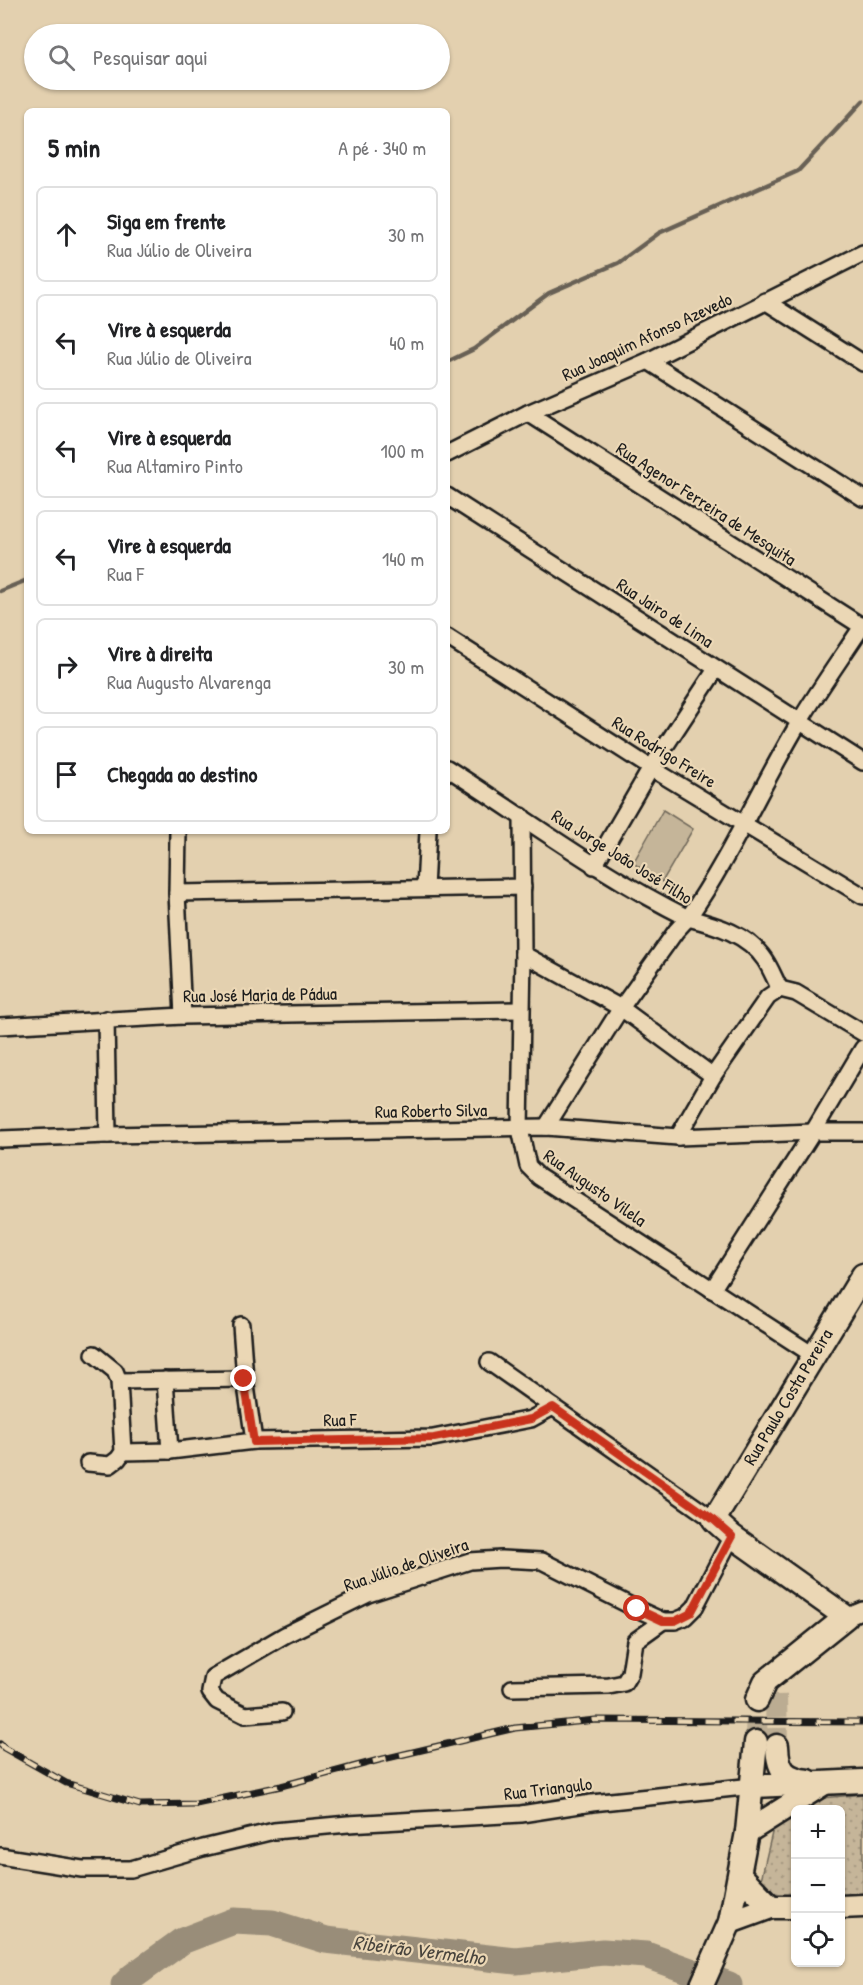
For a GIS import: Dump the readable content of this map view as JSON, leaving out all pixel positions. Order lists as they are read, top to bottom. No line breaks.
{"streets":{"street":["Rua Joaquim Afonso Azevedo","Rua Agenor Ferreira de Mesquita","Rua Jairo de Lima","Rua Rodrigo Freire","Rua Jorge João José Filho","Rua José Maria de Pádua","Rua Roberto Silva","Rua Augusto Vilela","Rua Paulo Costa Pereira","Rua F","Rua Júlio de Oliveira","Rua Triangulo"]},"crossings":[["Rua Joaquim Afonso Azevedo","Rua Agenor Ferreira de Mesquita"],["Rua Jorge João José Filho","Rua Roberto Silva"],["Rua Jorge João José Filho","Rua Augusto Vilela"],["Rua José Maria de Pádua","Rua Augusto Vilela"],["Rua Roberto Silva","Rua Augusto Vilela"],["Rua Augusto Vilela","Rua Paulo Costa Pereira"]],"water":["Ribeirão Vermelho"],"page":{"search":"Pesquisar aqui","heading":["5 min","A pé · 340 m"],"list":[["Siga em frente","Rua Júlio de Oliveira","30 m"],["Vire à esquerda","Rua Júlio de Oliveira","40 m"],["Vire à esquerda","Rua Altamiro Pinto","100 m"],["Vire à esquerda","Rua F","140 m"],["Vire à direita","Rua Augusto Alvarenga","30 m"],"Chegada ao destino"],"map_buttons":["+","−"]}}
